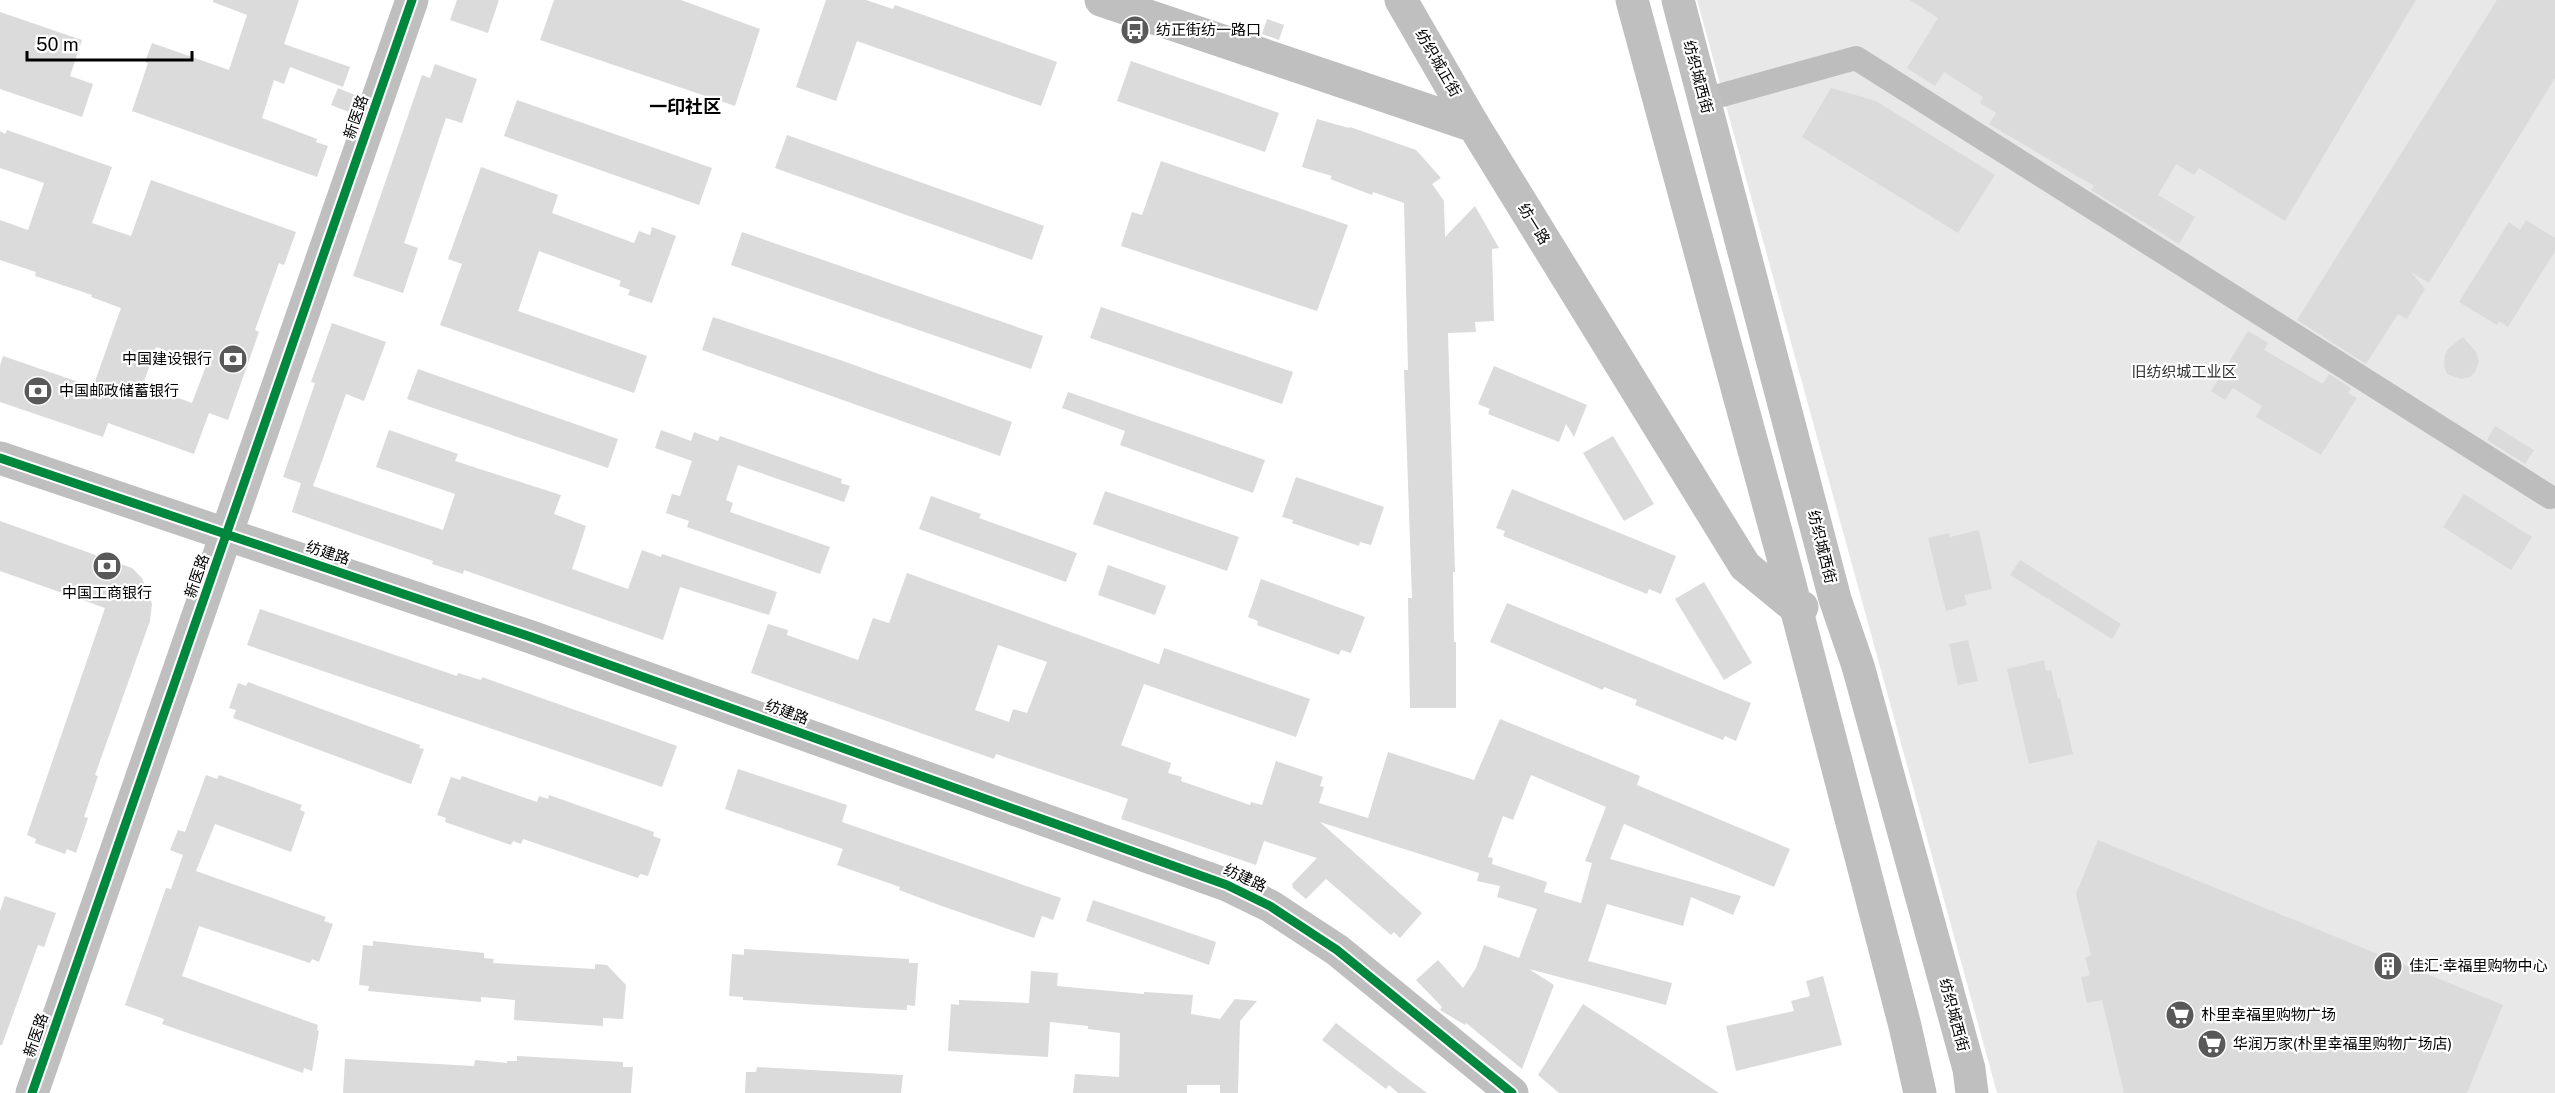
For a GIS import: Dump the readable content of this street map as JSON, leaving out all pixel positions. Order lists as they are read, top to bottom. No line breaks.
{"streets":{"street":["纺织城正街","纺织城西街","新医路","纺一路","纺建路"]},"crossings":[["纺织城正街","纺一路"],["新医路","纺建路"]],"districts":["一印社区"],"parks":["旧纺织城工业区"],"places":{"bus stop":["纺正街纺一路口"],"bank":["中国建设银行","中国邮政储蓄银行","中国工商银行"],"building":["佳汇·幸福里购物中心"],"supermarket":["朴里幸福里购物广场","华润万家(朴里幸福里购物广场店)"]},"scale_bar":"50 m"}
